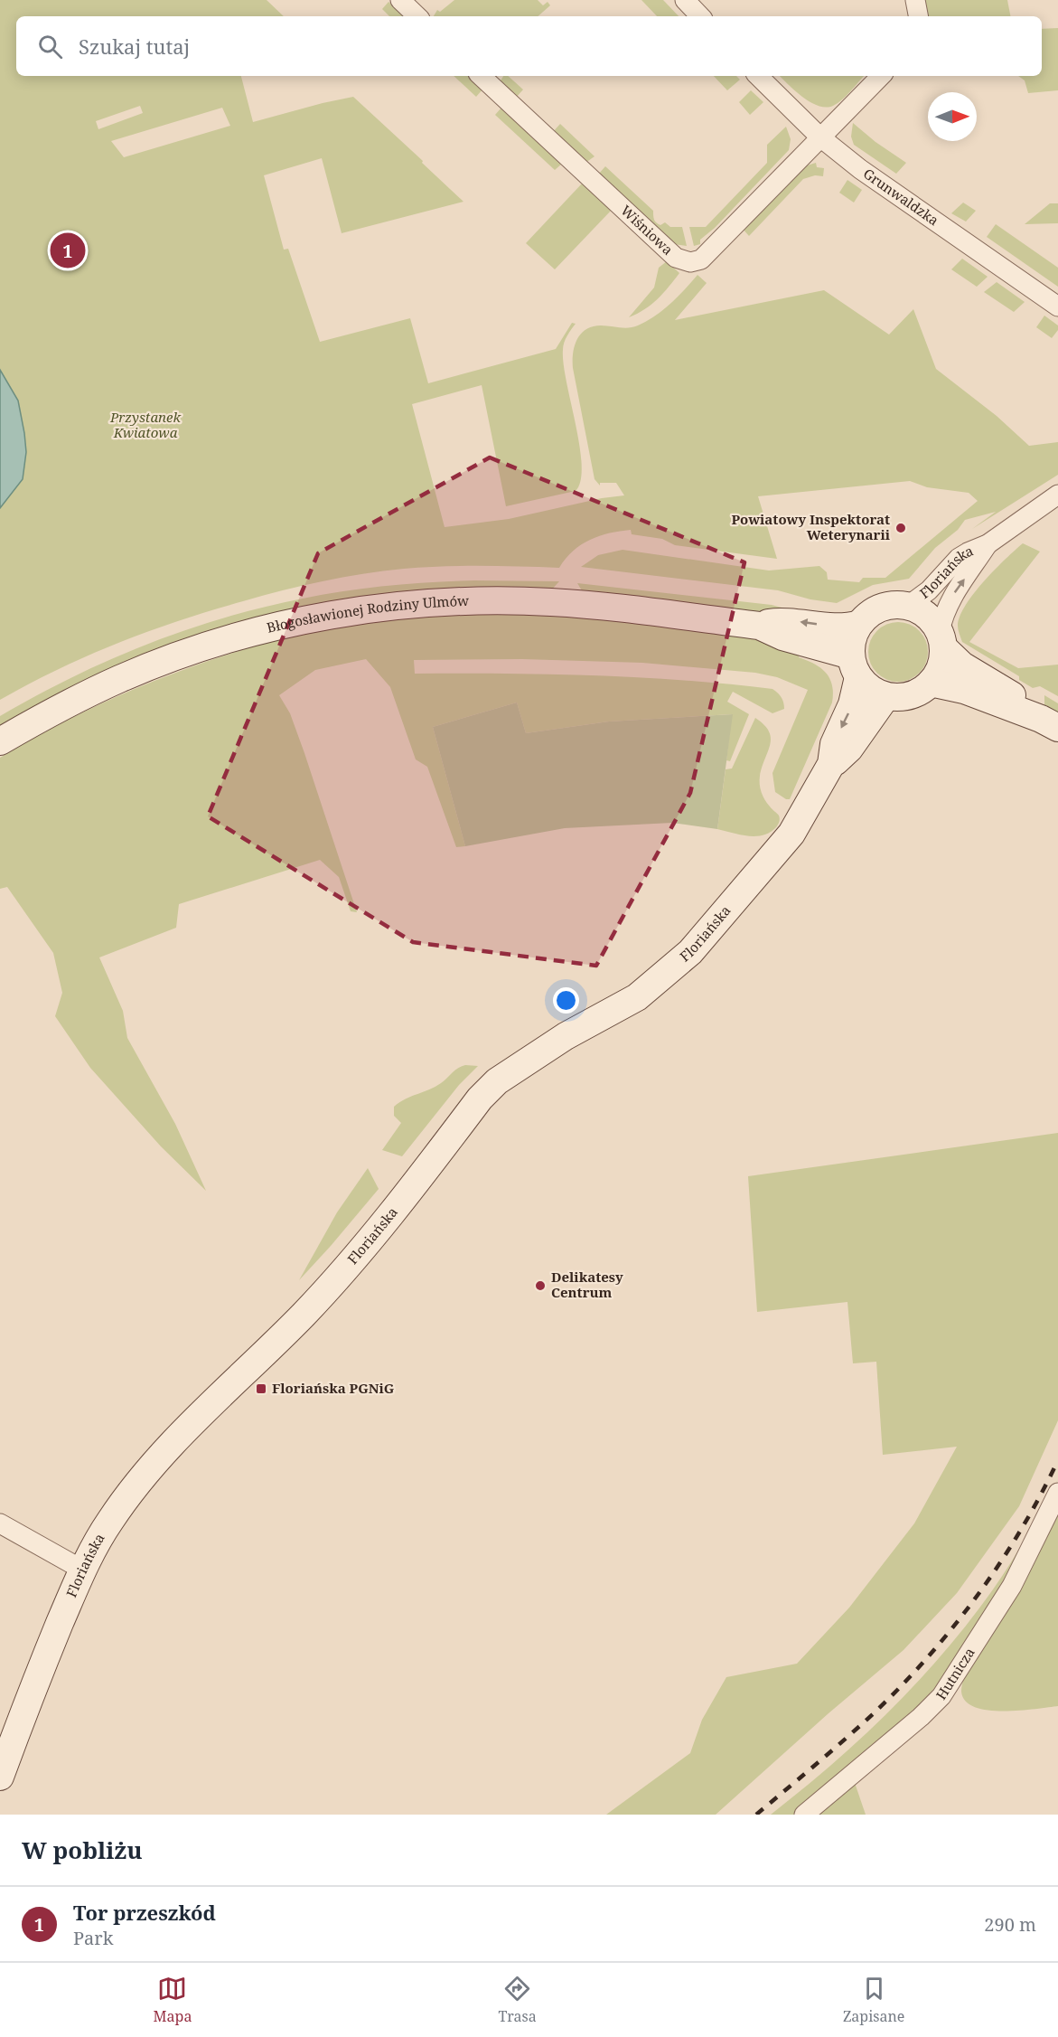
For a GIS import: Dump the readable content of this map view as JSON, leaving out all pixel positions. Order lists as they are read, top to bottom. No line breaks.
{"streets":{"street":["Grunwaldzka","Wiśniowa","Floriańska","Błogosławionej Rodziny Ulmów","Hutnicza"]},"crossings":[["Grunwaldzka","Wiśniowa"],["Floriańska","Błogosławionej Rodziny Ulmów"]],"parks":["Przystanek Kwiatowa"],"places":{"other":["Powiatowy Inspektorat Weterynarii","Delikatesy Centrum"],"transit":["Floriańska PGNiG"]},"north":"right","page":{"search":"Szukaj tutaj","pins":"1","heading":"W pobliżu","list":[{"mark":"1","name":"Tor przeszkód","note":"Park","value":"290 m"}],"nav":["Mapa","Trasa","Zapisane"]}}
